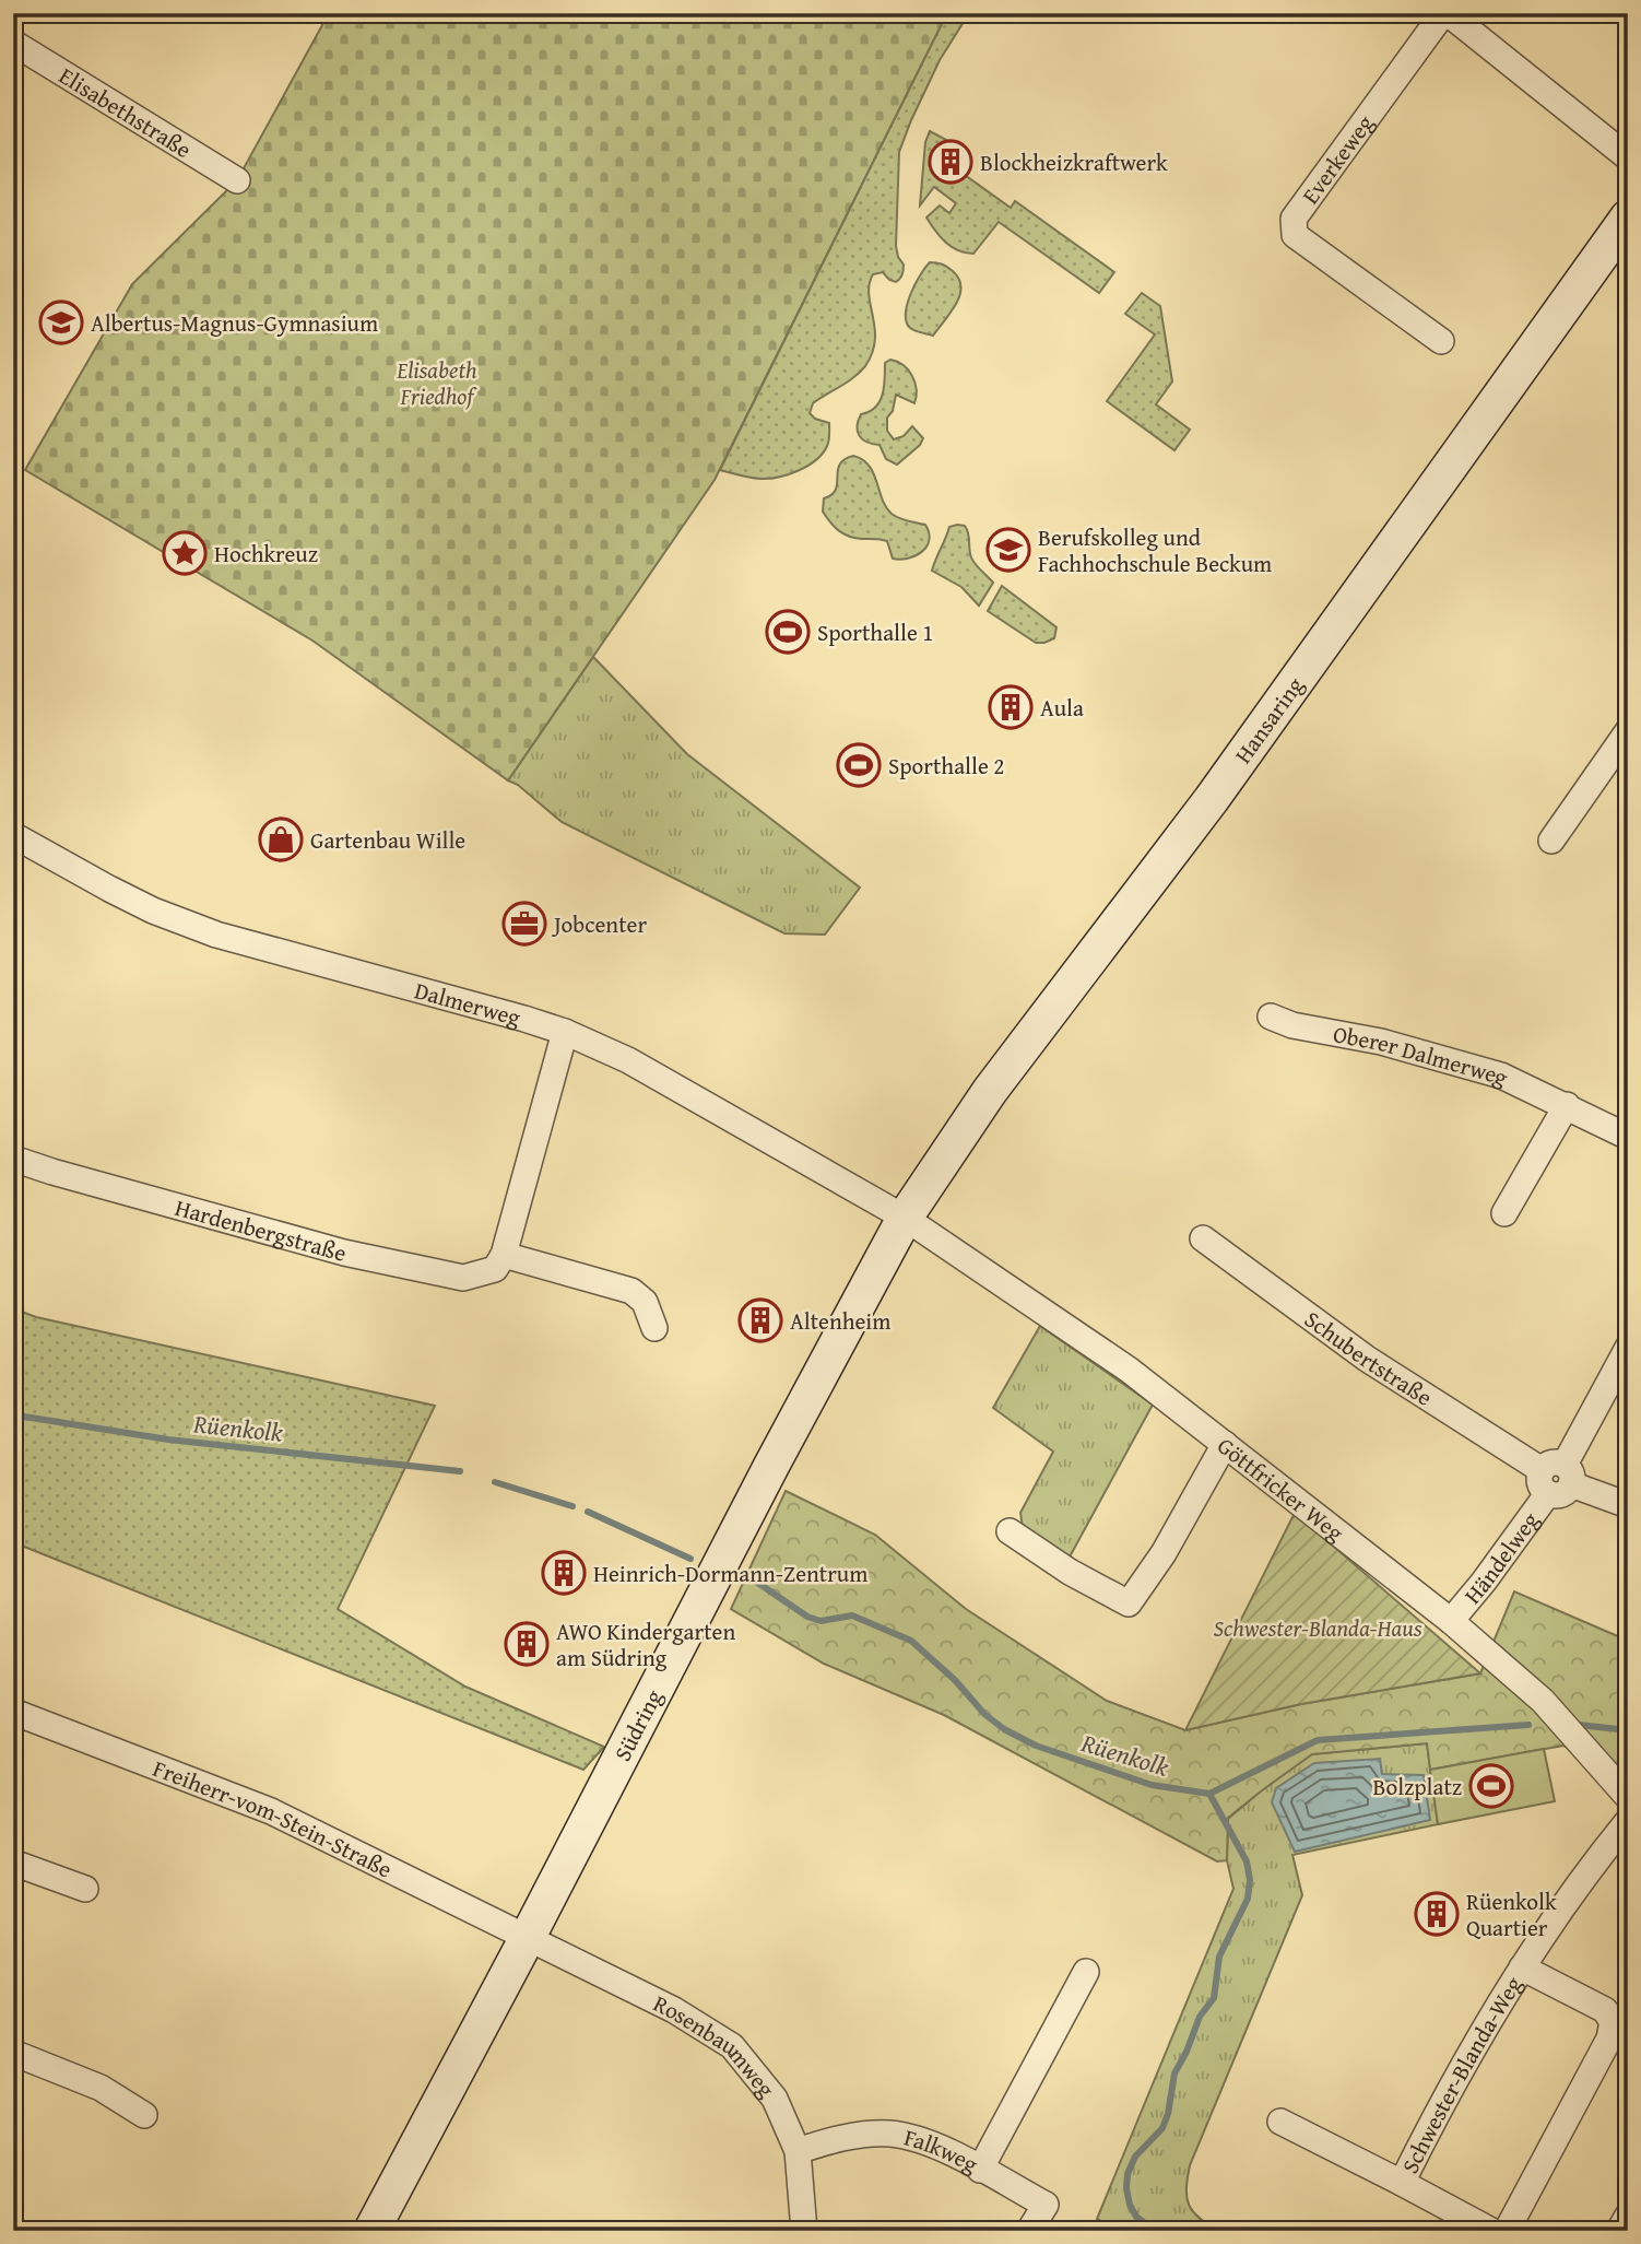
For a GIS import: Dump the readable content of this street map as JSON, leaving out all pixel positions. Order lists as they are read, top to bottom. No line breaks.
{"streets":{"street":["Elisabethstraße","Everkeweg","Hansaring","Dalmerweg","Oberer Dalmerweg","Hardenbergstraße","Schubertstraße","Göttfricker Weg","Händelweg","Südring","Freiherr-vom-Stein-Straße","Rosenbaumweg","Schwester-Blanda-Weg","Falkweg"]},"crossings":[["Hansaring","Dalmerweg"],["Hansaring","Göttfricker Weg"],["Hansaring","Südring"],["Dalmerweg","Göttfricker Weg"],["Dalmerweg","Südring"],["Schubertstraße","Händelweg"],["Göttfricker Weg","Händelweg"],["Göttfricker Weg","Südring"],["Südring","Freiherr-vom-Stein-Straße"],["Südring","Rosenbaumweg"],["Freiherr-vom-Stein-Straße","Rosenbaumweg"],["Rosenbaumweg","Falkweg"]],"water":["Rüenkolk"],"parks":["Elisabeth Friedhof","Schwester-Blanda-Haus"],"places":{"building":["Blockheizkraftwerk","Aula","Altenheim","Heinrich-Dormann-Zentrum","AWO Kindergarten am Südring","Rüenkolk Quartier"],"school or university":["Albertus-Magnus-Gymnasium","Berufskolleg und Fachhochschule Beckum"],"place":["Hochkreuz"],"sports":["Sporthalle 1","Sporthalle 2","Bolzplatz"],"shop":["Gartenbau Wille"],"office":["Jobcenter"]}}
